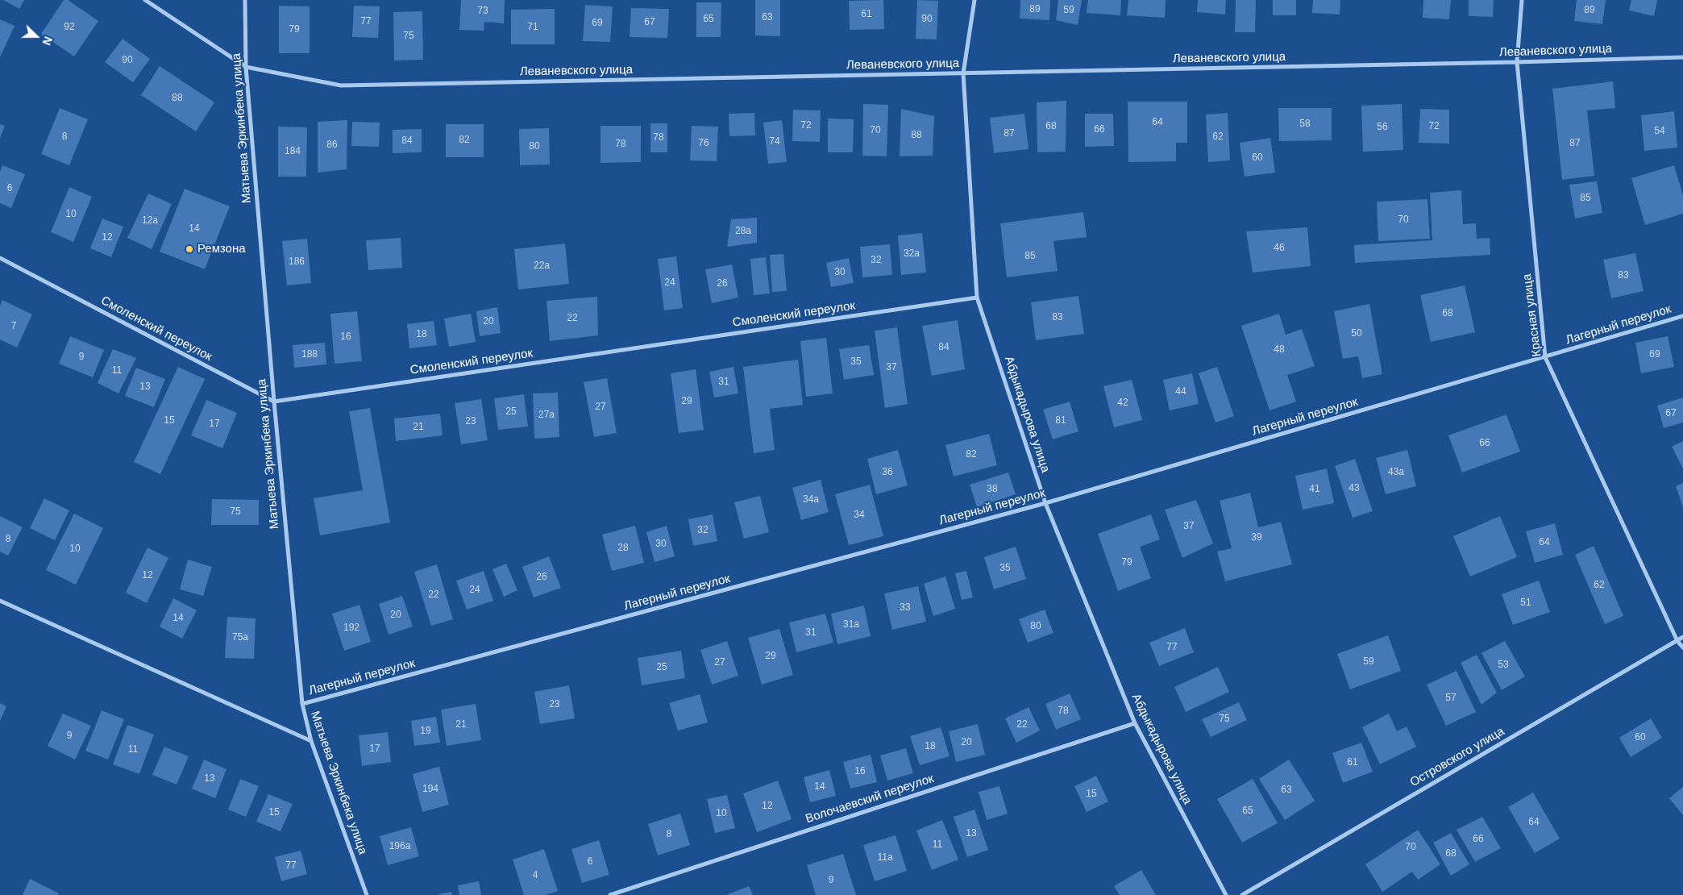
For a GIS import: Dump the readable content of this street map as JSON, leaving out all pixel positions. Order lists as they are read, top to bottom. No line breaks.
{"streets":{"street":["Леваневского улица","Матыева Эркинбека улица","Смоленский переулок","Красная улица","Лагерный переулок","Абдыкадырова улица","Островского улица","Волочаевский переулок"]},"crossings":[["Леваневского улица","Матыева Эркинбека улица"],["Леваневского улица","Красная улица"],["Леваневского улица","Абдыкадырова улица"],["Матыева Эркинбека улица","Смоленский переулок"],["Матыева Эркинбека улица","Лагерный переулок"],["Смоленский переулок","Абдыкадырова улица"],["Красная улица","Лагерный переулок"],["Красная улица","Островского улица"],["Лагерный переулок","Абдыкадырова улица"],["Абдыкадырова улица","Волочаевский переулок"]],"places":["Ремзона"],"house_numbers":["89","59","89","73","61","63","65","90","77","67","69","92","71","79","75","90","88","64","58","72","68","72","56","66","70","54","87","88","8","62","78","82","84","74","76","87","78","86","80","184","60","6","85","10","70","12a","14","28a","12","46","32а","85","32","186","22a","30","83","24","26","68","83","22","20","7","50","18","16","84","48","188","69","9","35","37","11","31","13","44","29","42","27","25","67","27a","15","81","23","17","21","66","82","36","43a","43","38","41","34a","75","34","37","32","39","8","64","30","28","10","79","35","12","26","62","24","22","51","33","20","14","31a","80","192","31","75a","77","29","59","27","53","25","57","23","78","75","21","22","19","9","60","20","18","17","11","61","16","13","14","194","63","15","12","65","15","10","64","13","8","66","11","196a","70","68","11a","6","77","4","9"],"north":"right"}
